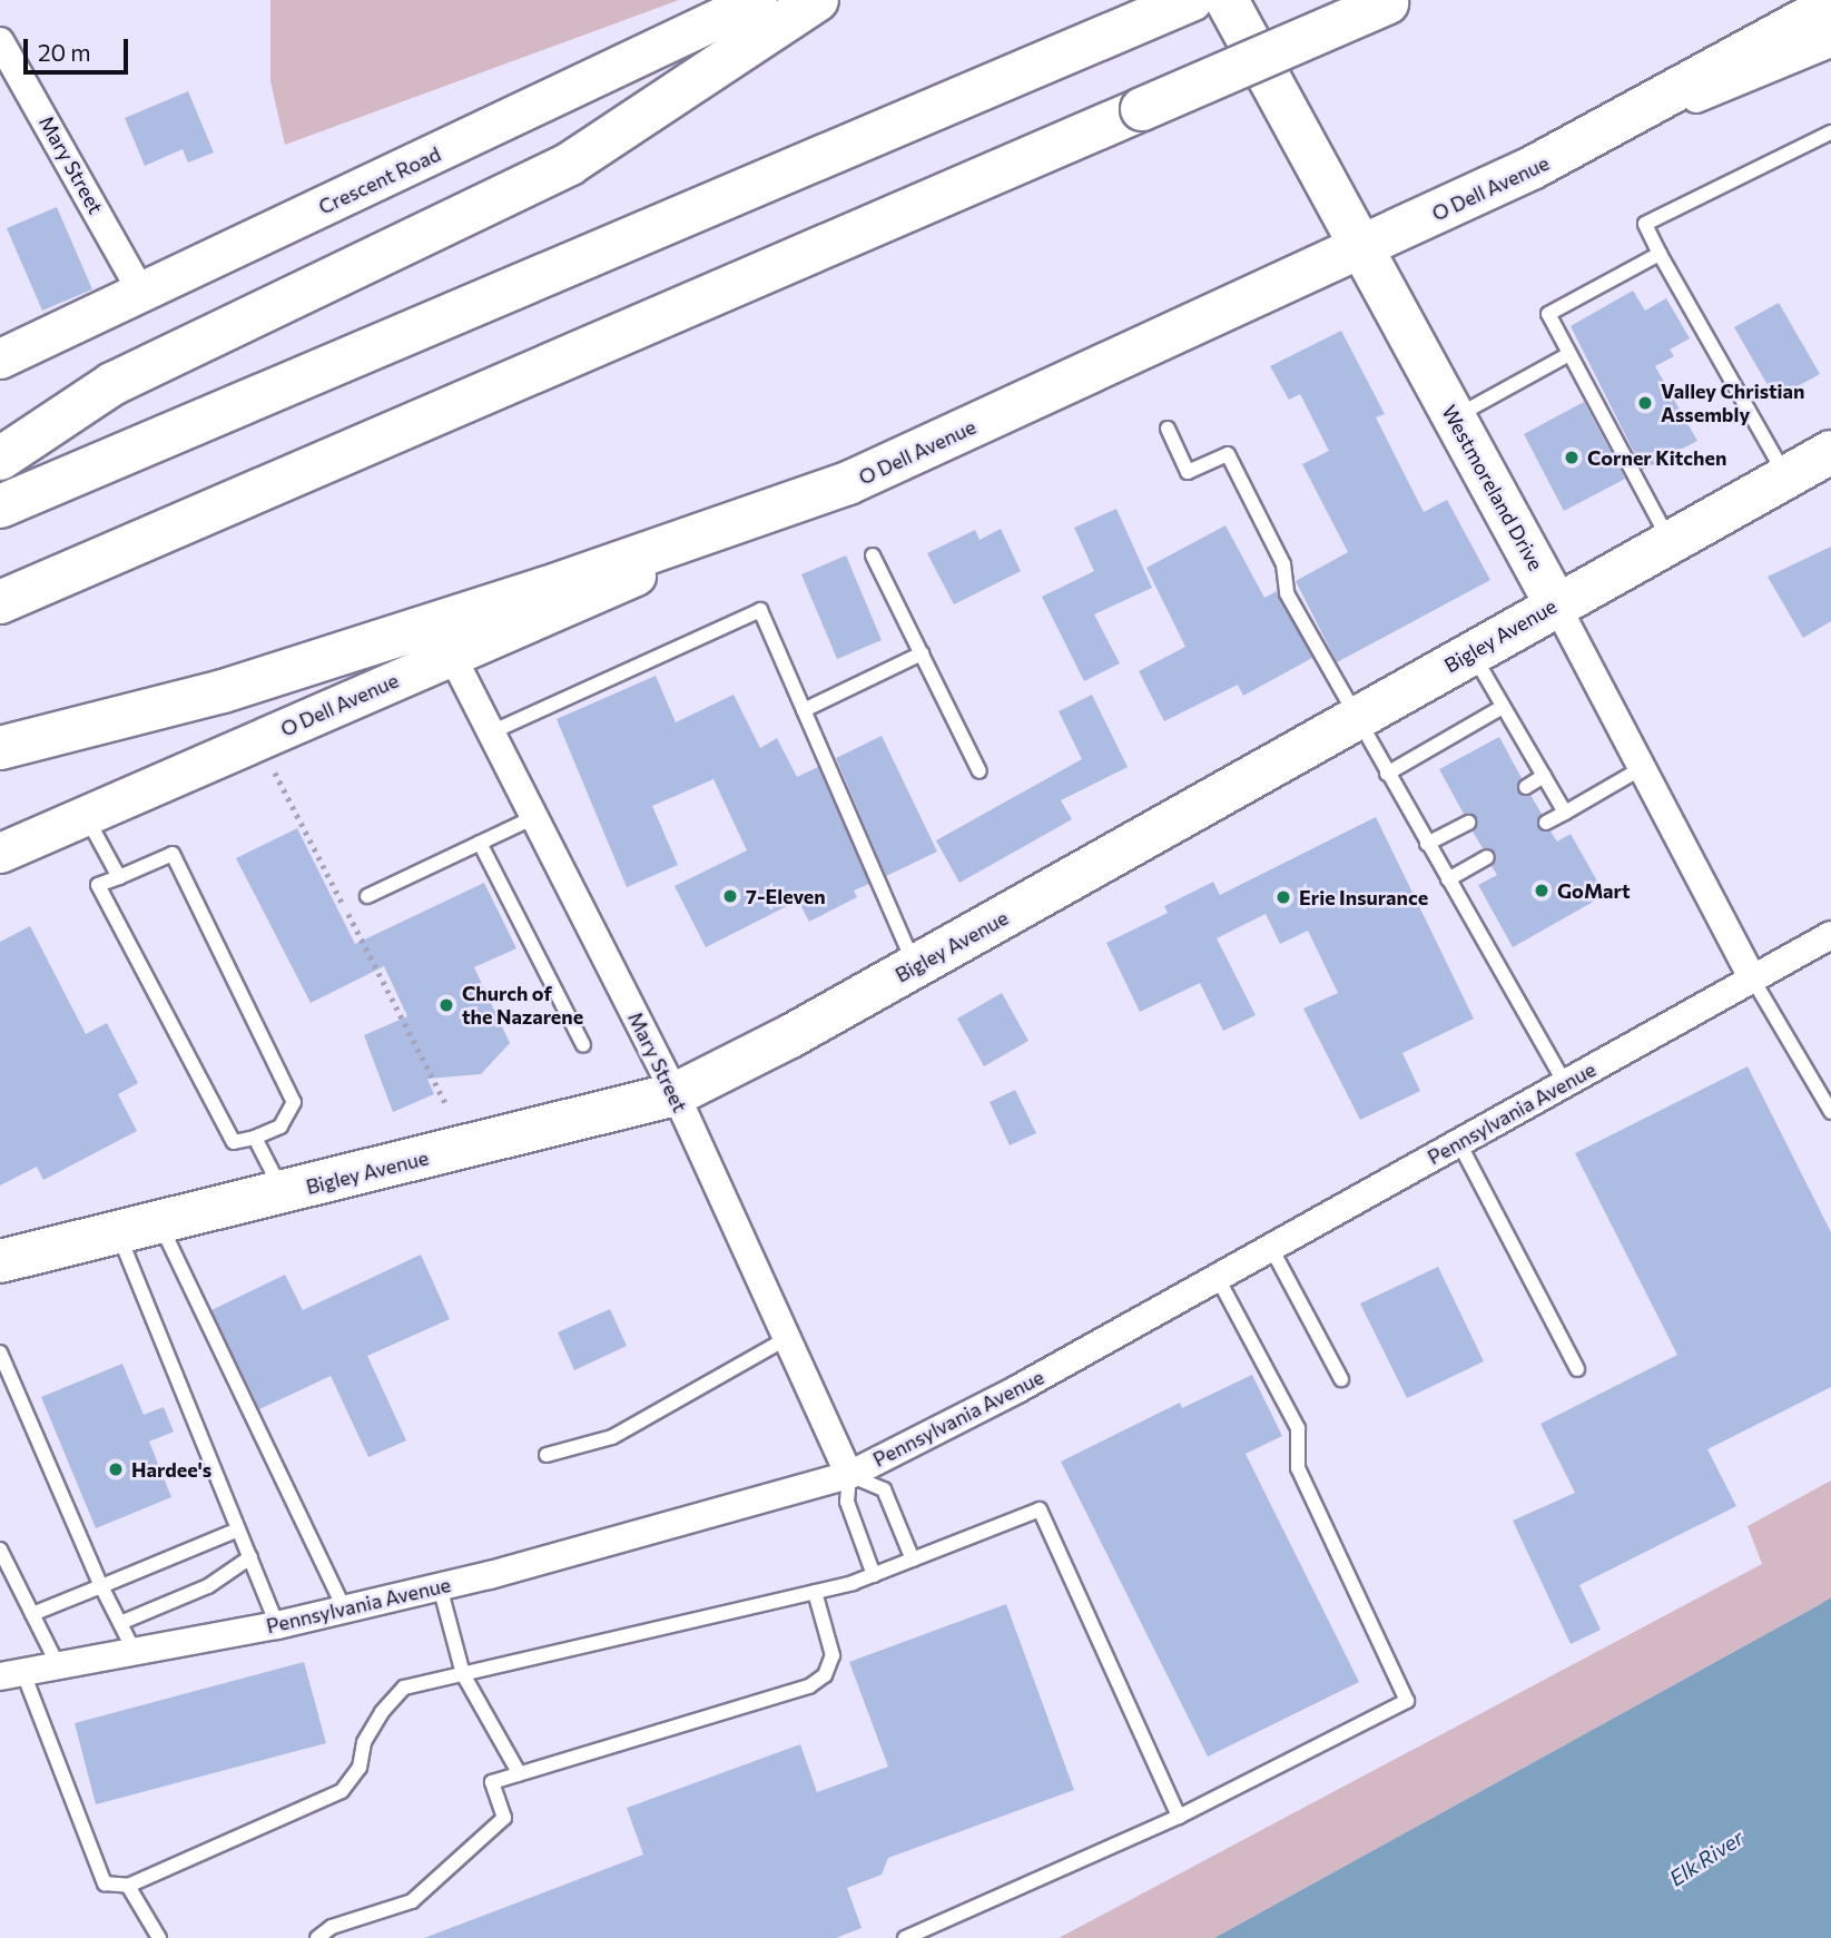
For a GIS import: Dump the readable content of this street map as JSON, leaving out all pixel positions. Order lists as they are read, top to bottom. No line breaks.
{"streets":{"main road":["O Dell Avenue","Westmoreland Drive","Bigley Avenue"],"street":["Mary Street","Crescent Road","Pennsylvania Avenue"]},"crossings":[["Mary Street","Crescent Road"],["Mary Street","O Dell Avenue"],["Mary Street","Bigley Avenue"],["Mary Street","Pennsylvania Avenue"],["O Dell Avenue","Westmoreland Drive"],["Westmoreland Drive","Bigley Avenue"],["Westmoreland Drive","Pennsylvania Avenue"]],"water":["Elk River"],"places":["Valley Christian Assembly","Corner Kitchen","GoMart","7-Eleven","Erie Insurance","Church of the Nazarene","Hardee's"],"scale_bar":"20 m"}
